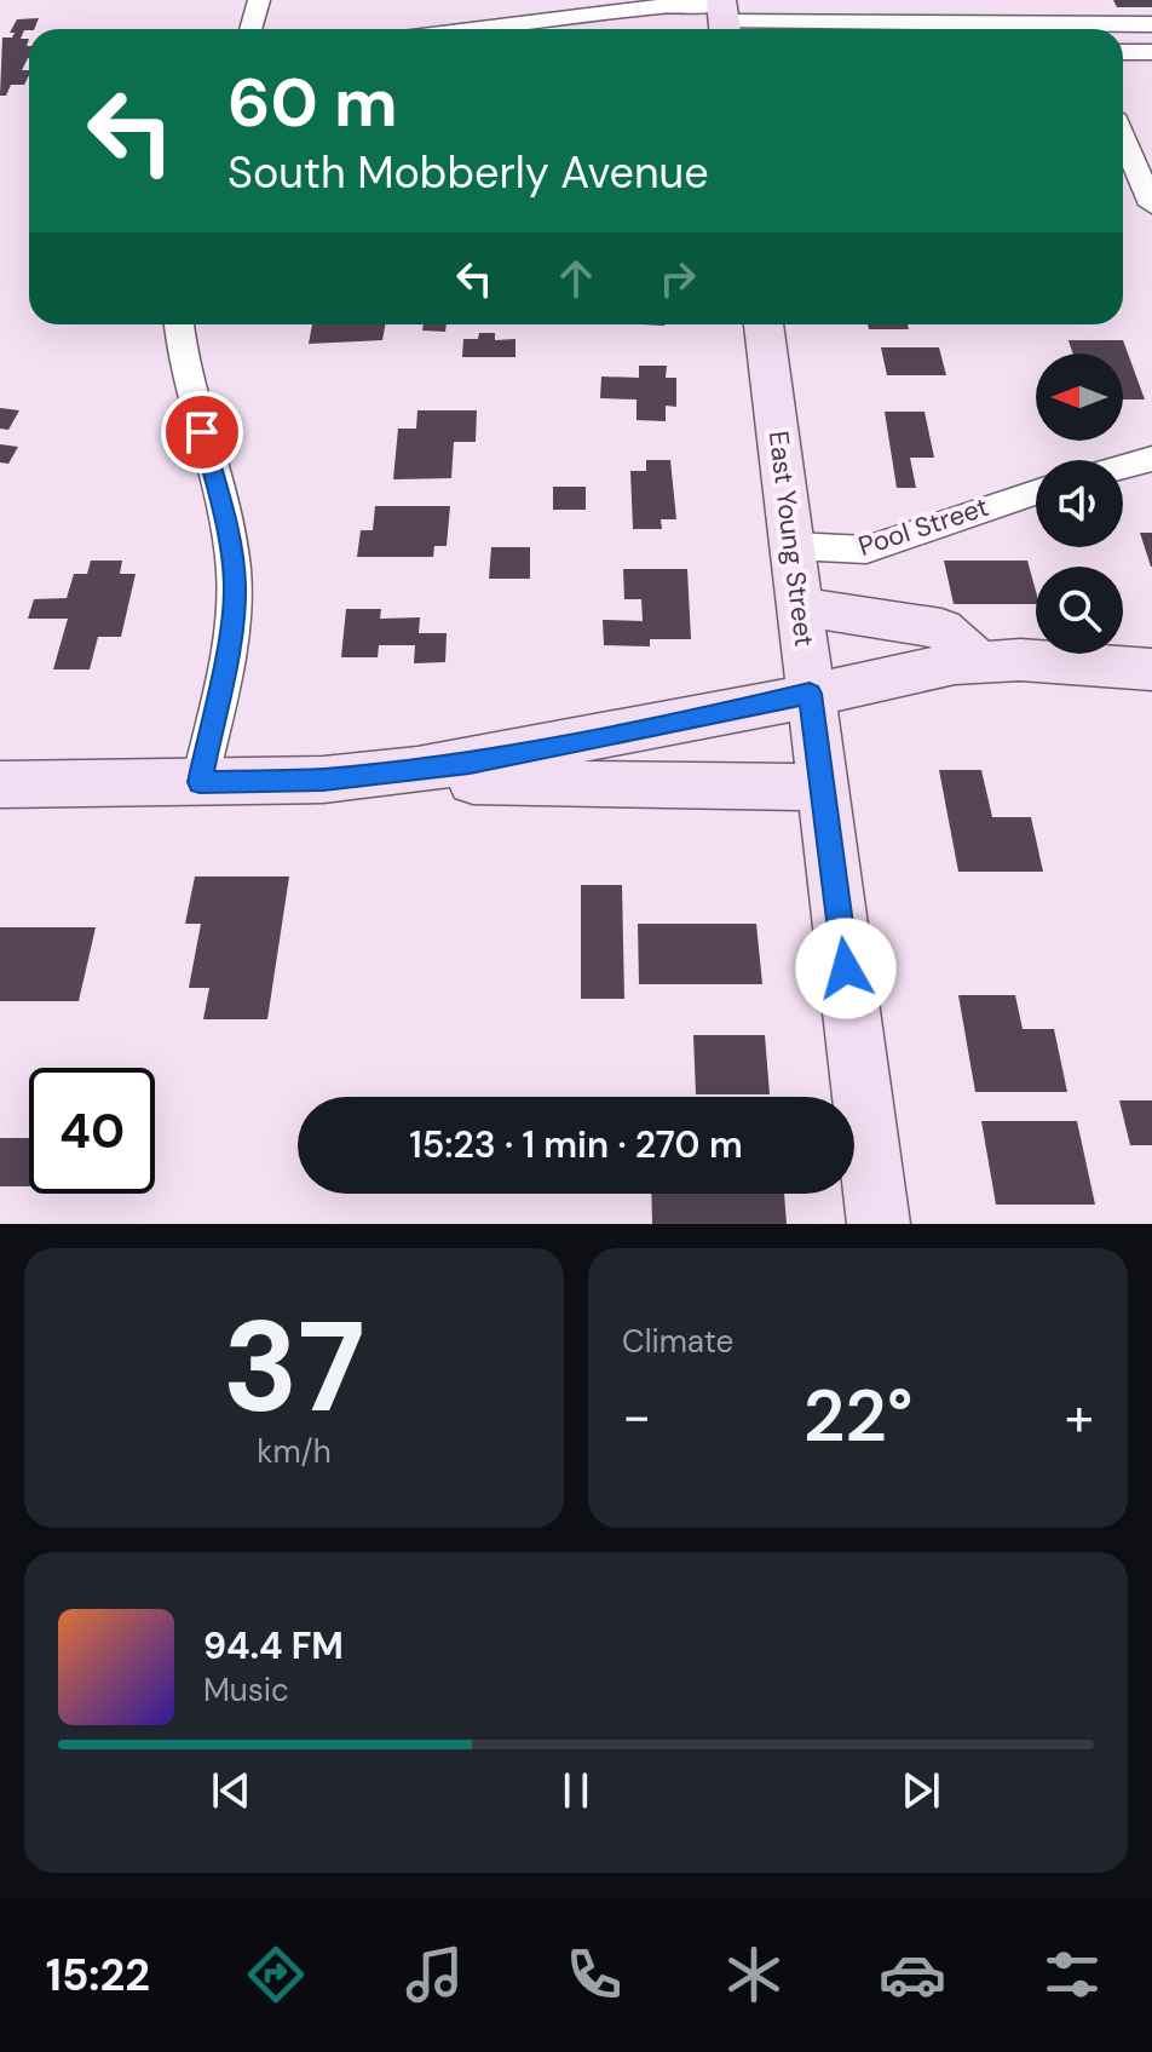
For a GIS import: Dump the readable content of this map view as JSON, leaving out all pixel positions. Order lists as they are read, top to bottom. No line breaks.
{"streets":{"main road":["East Young Street"],"street":["Pool Street"]},"crossings":[["Pool Street","East Young Street"]],"north":"left","page":{"turn":["60 m","South Mobberly Avenue"],"limit":"40","trip":"15:23 · 1 min · 270 m","tile":[["37","km/h"],"Climate"],"heat":["−","22°","+"],"song":["94.4 FM","Music"],"tabs":"15:22"}}
